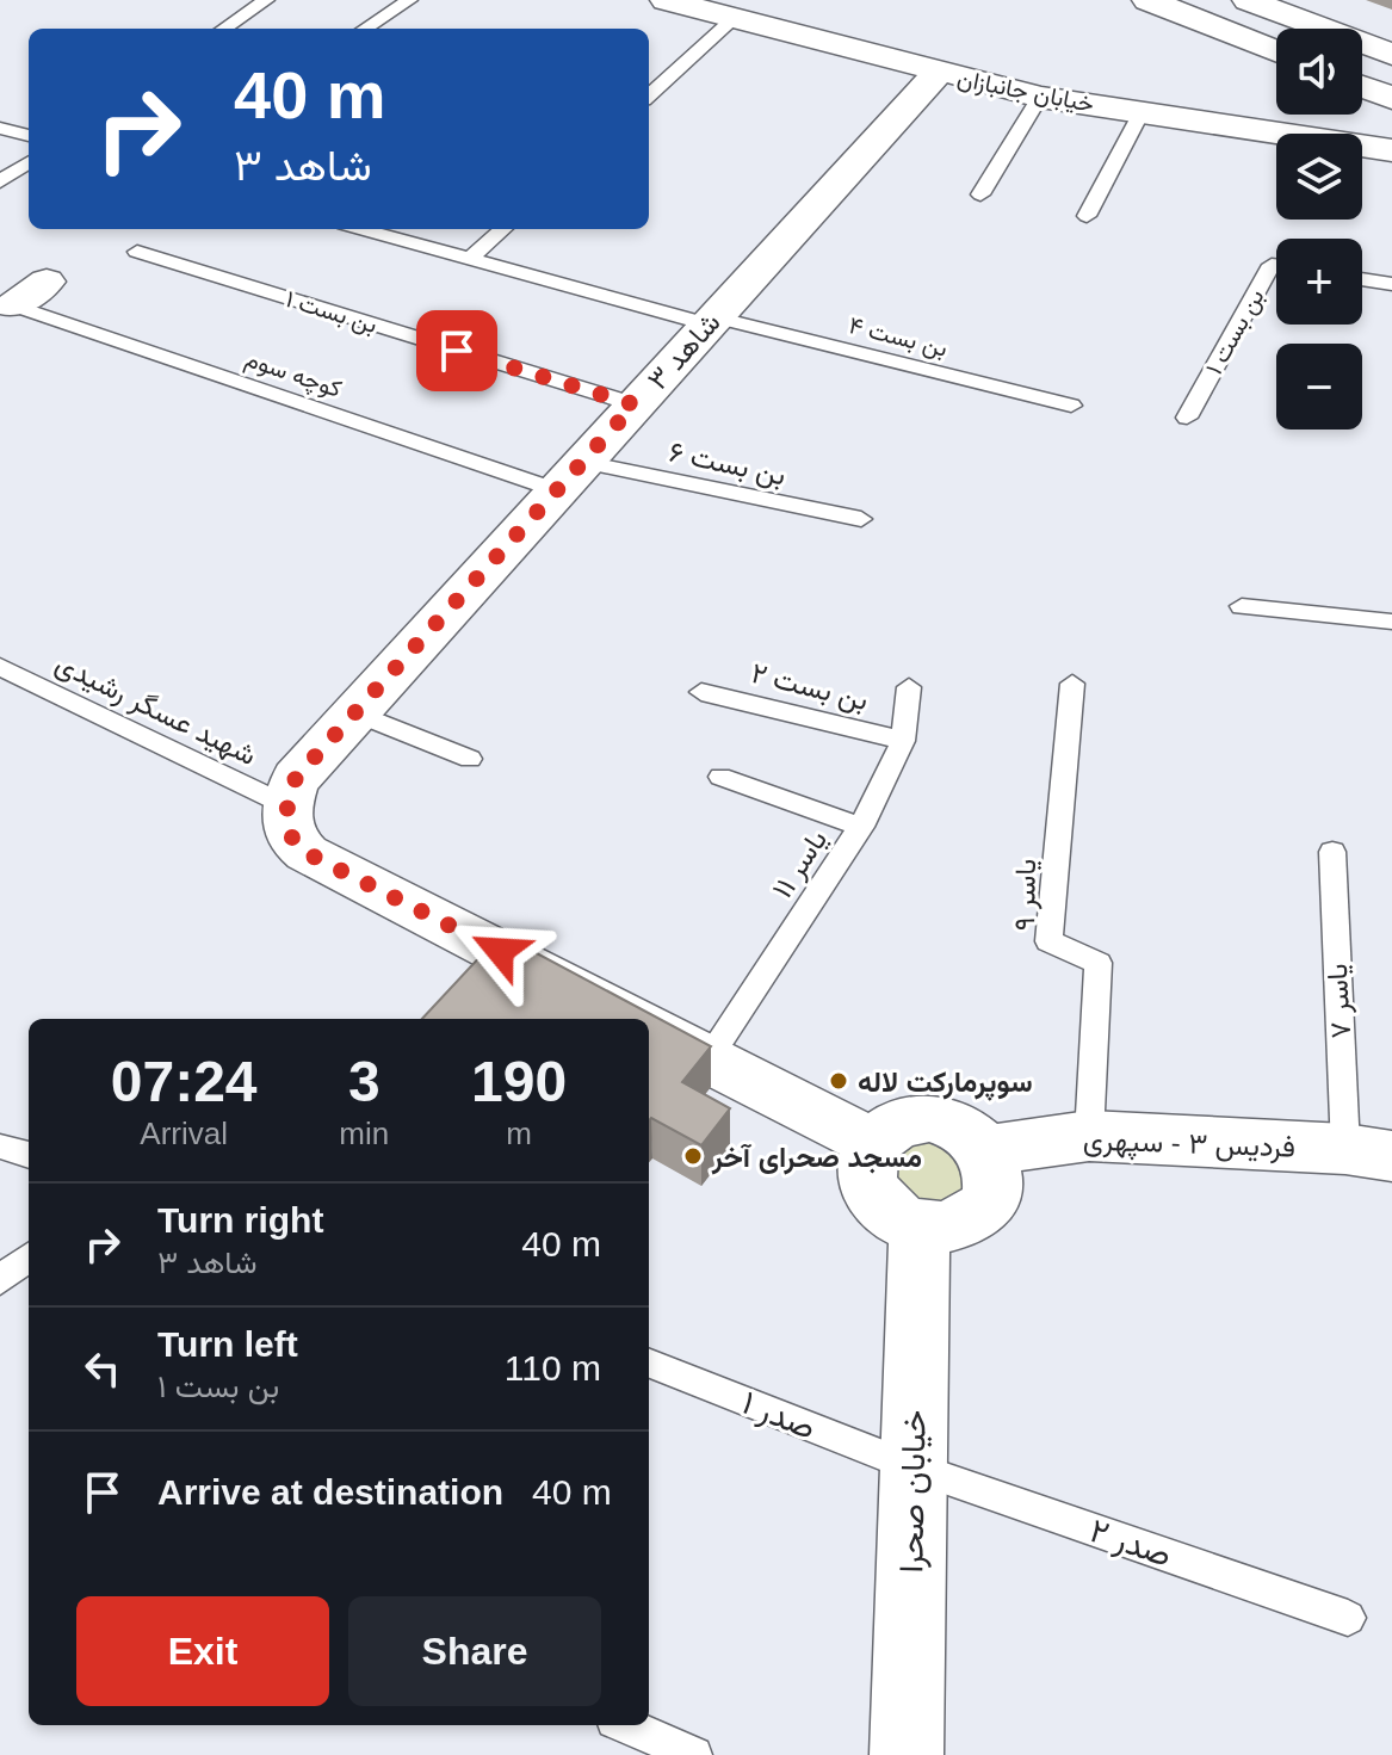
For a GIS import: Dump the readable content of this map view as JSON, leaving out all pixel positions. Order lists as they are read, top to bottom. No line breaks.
{"streets":{"street":["خیابان جانبازان","شاهد ۳","فردیس ۳ - سپهری","خیابان صحرا"],"lane":["بن بست ۱","بن بست ۴","کوچه سوم","بن بست ۶","بن بست ۲","شهید عسگر رشیدی","یاسر ۱۱","یاسر ۹","یاسر ۷","صدر ۱","صدر ۲"]},"crossings":[["خیابان جانبازان","شاهد ۳"],["بن بست ۱","شاهد ۳"],["بن بست ۴","شاهد ۳"],["شاهد ۳","کوچه سوم"],["شاهد ۳","بن بست ۶"],["شاهد ۳","شهید عسگر رشیدی"],["کوچه سوم","بن بست ۶"],["بن بست ۲","یاسر ۱۱"],["یاسر ۹","فردیس ۳ - سپهری"],["یاسر ۷","فردیس ۳ - سپهری"],["فردیس ۳ - سپهری","خیابان صحرا"],["صدر ۱","خیابان صحرا"],["صدر ۱","صدر ۲"],["خیابان صحرا","صدر ۲"]],"places":["سوپرمارکت لاله","مسجد صحرای آخر"],"page":{"map_buttons":["+","−"],"turn":["40 m","شاهد ۳"],"eta":["07:24","Arrival","3","min","190","m"],"list":[{"name":"Turn right","note":"شاهد ۳","value":"40 m"},{"name":"Turn left","note":"بن بست ۱","value":"110 m"},{"name":"Arrive at destination","value":"40 m"}],"buttons":["Exit","Share"]}}
